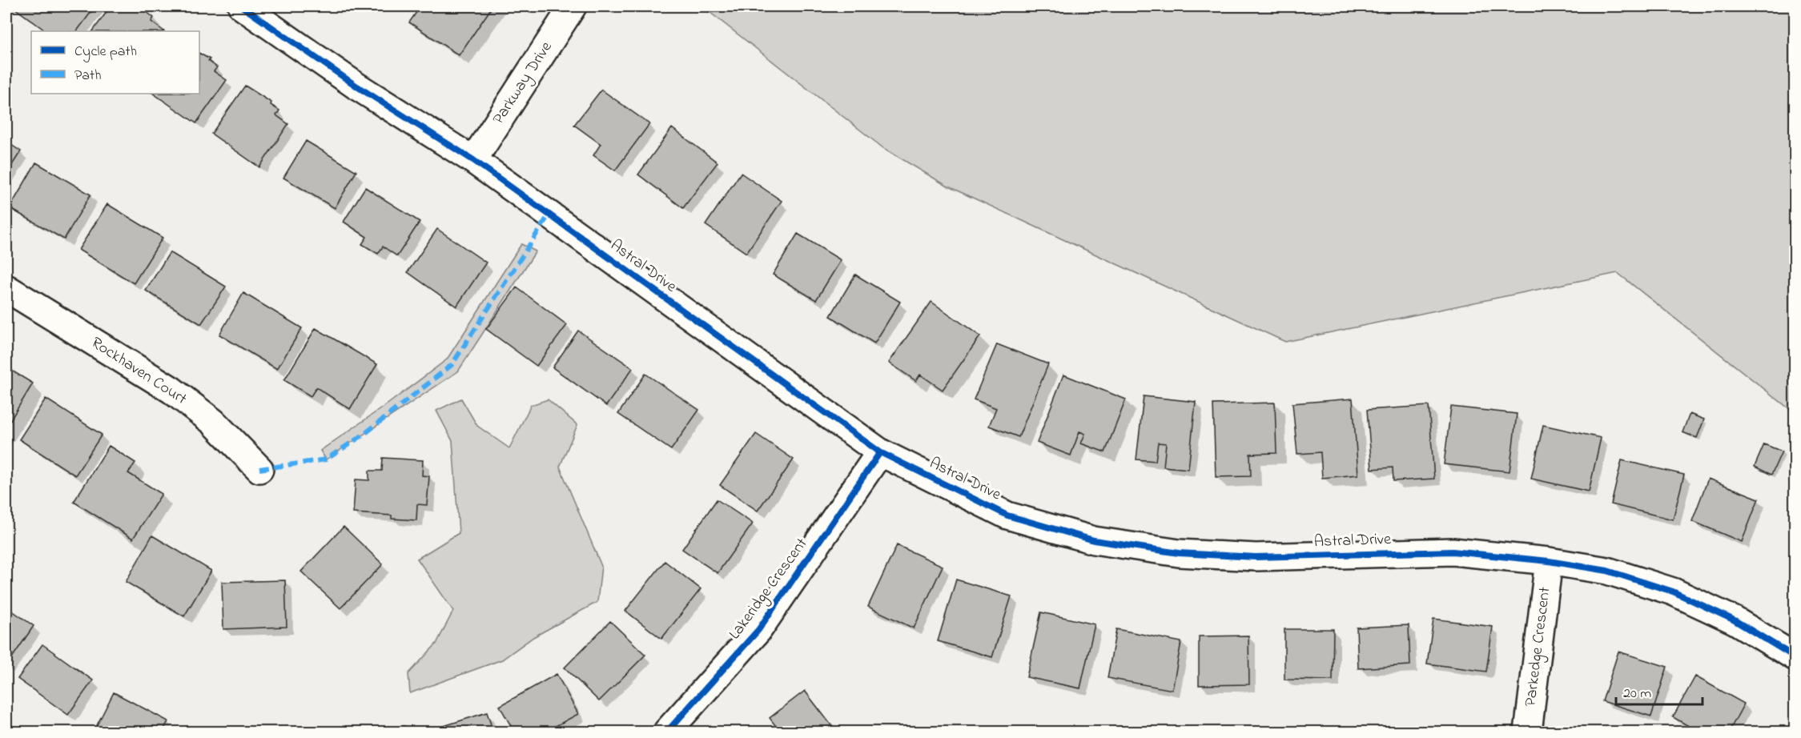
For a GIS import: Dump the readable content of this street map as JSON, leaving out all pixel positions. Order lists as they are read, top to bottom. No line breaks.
{"streets":{"street":["Parkway Drive","Astral Drive","Rockhaven Court","Lakeridge Crescent","Parkedge Crescent"]},"crossings":[["Parkway Drive","Astral Drive"],["Astral Drive","Lakeridge Crescent"],["Astral Drive","Parkedge Crescent"]],"legend":["Cycle path","Path"],"scale_bar":"20 m"}
